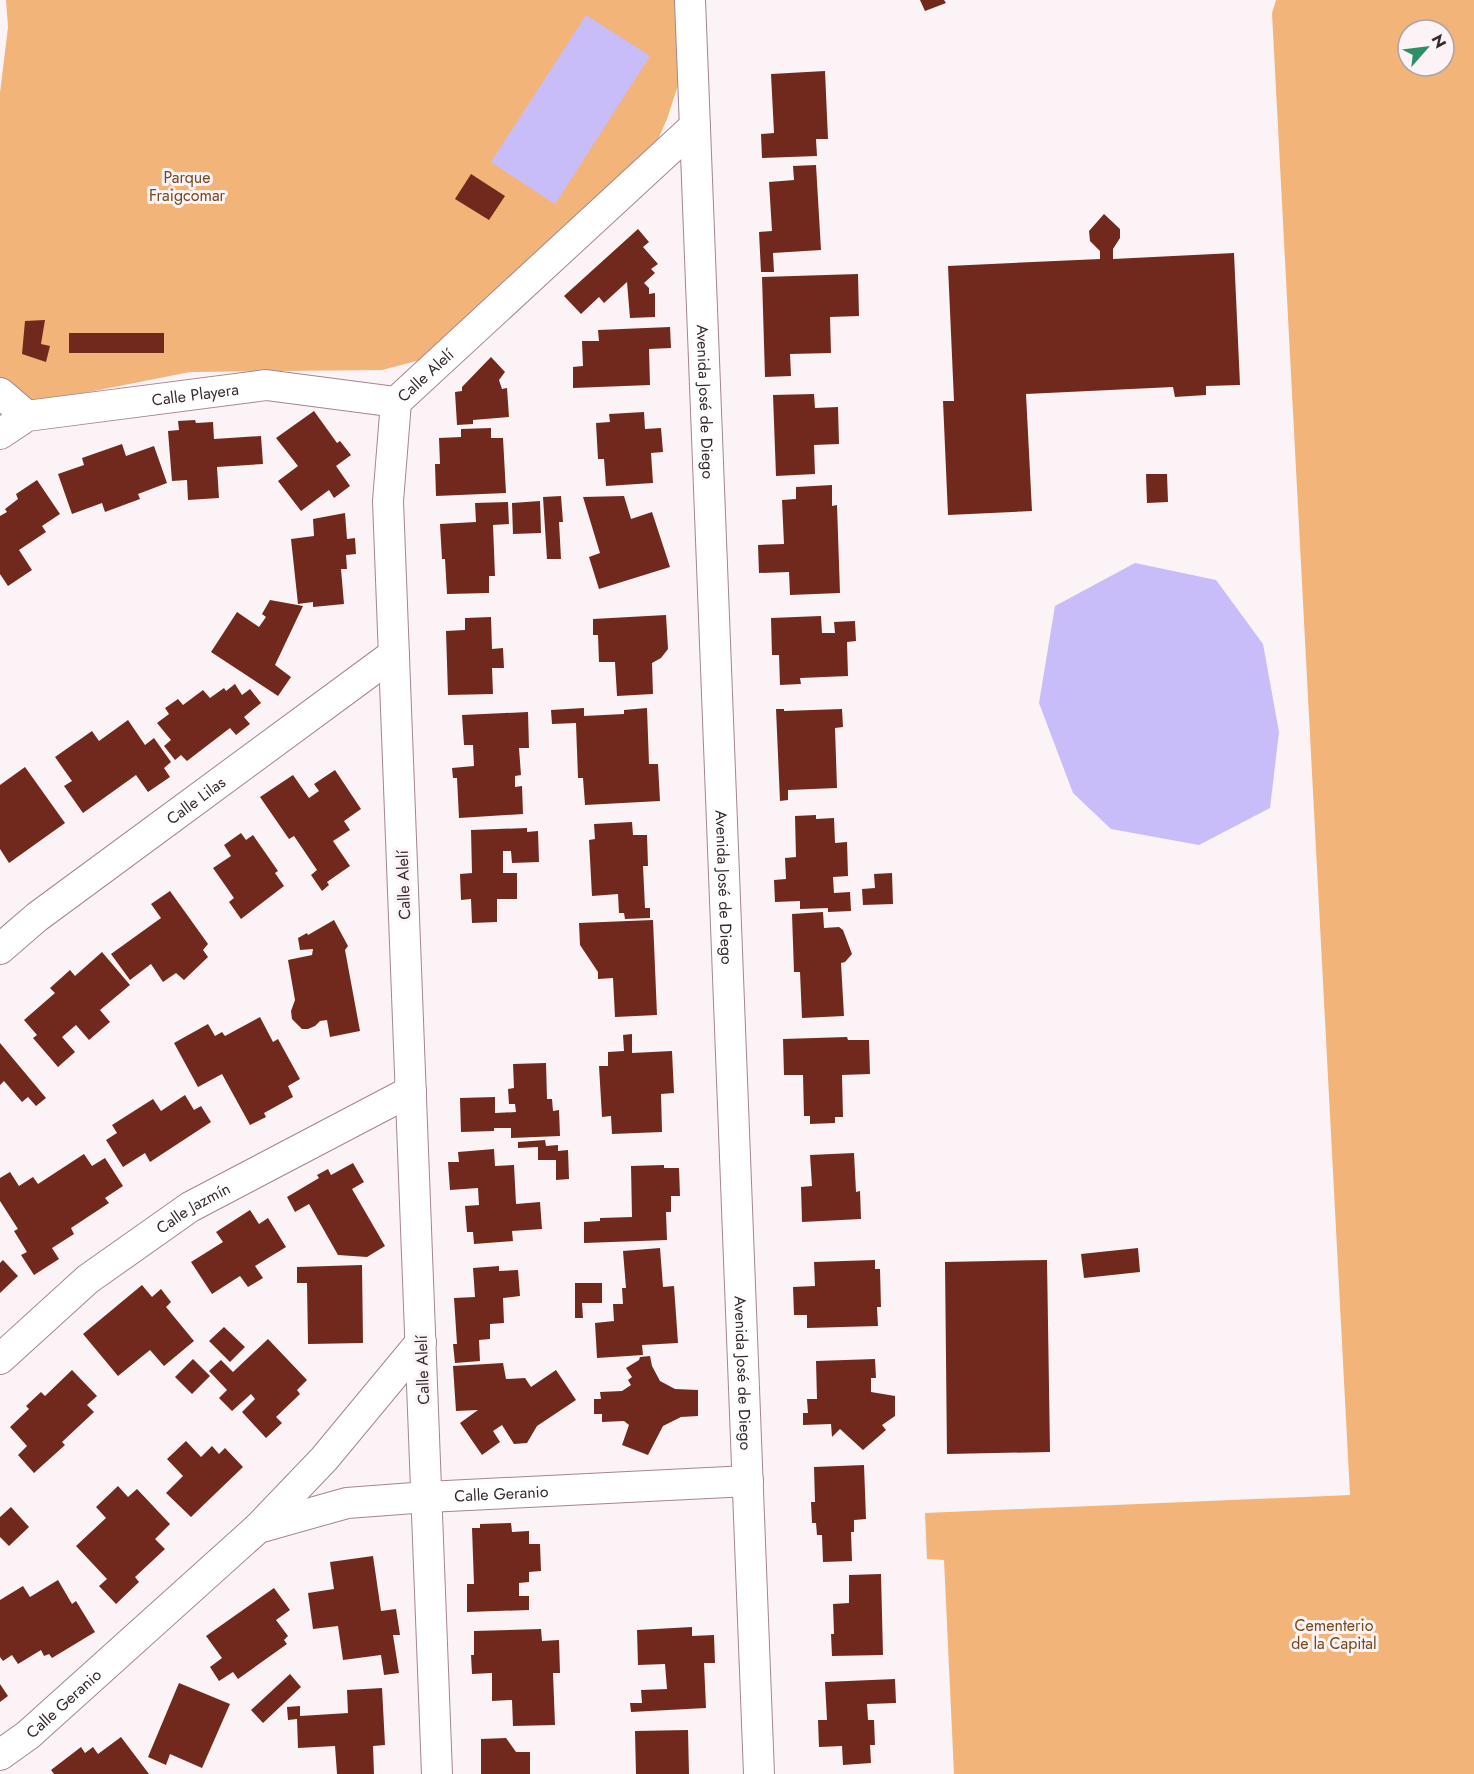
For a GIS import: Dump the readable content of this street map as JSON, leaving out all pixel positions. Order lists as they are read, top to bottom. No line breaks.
{"streets":{"street":["Calle Alelí","Calle Playera","Avenida José de Diego","Calle Lilas","Calle Jazmín","Calle Geranio"]},"crossings":[["Calle Alelí","Calle Playera"],["Calle Alelí","Avenida José de Diego"],["Calle Alelí","Calle Lilas"],["Calle Alelí","Calle Jazmín"],["Calle Alelí","Calle Geranio"],["Avenida José de Diego","Calle Geranio"]],"parks":["Parque Fraigcomar","Cementerio de la Capital"],"north":"top right"}
